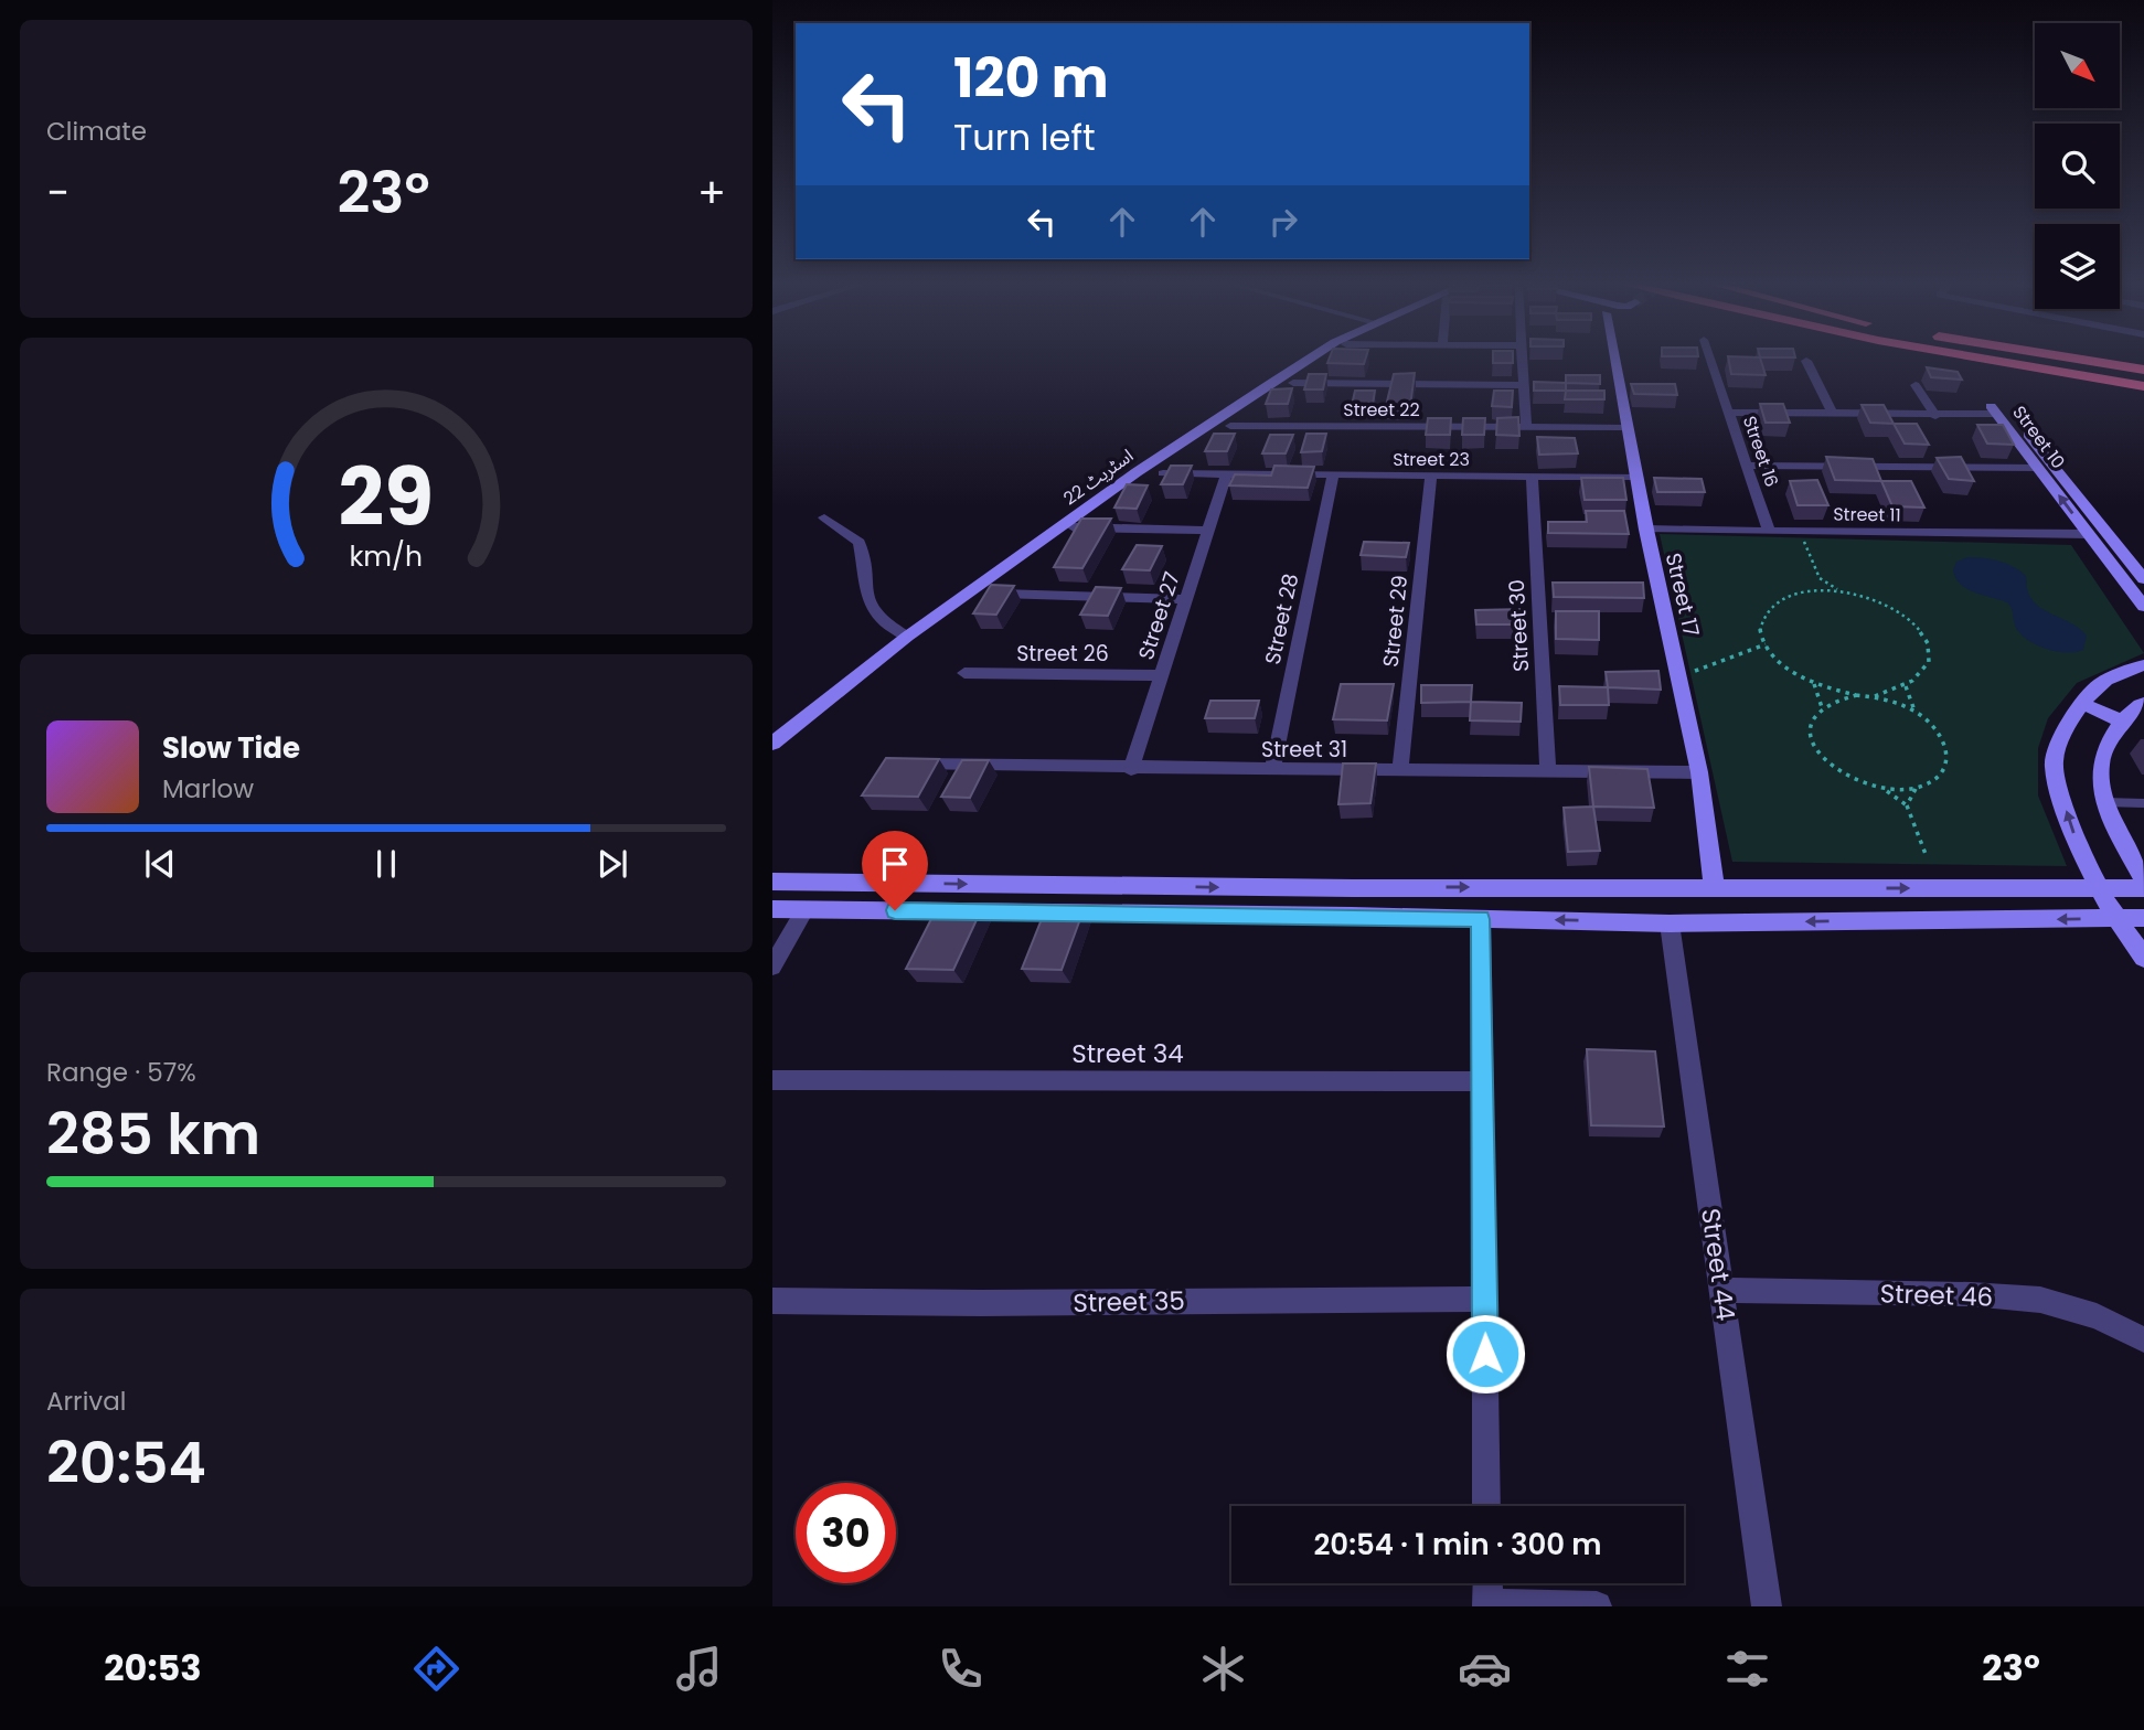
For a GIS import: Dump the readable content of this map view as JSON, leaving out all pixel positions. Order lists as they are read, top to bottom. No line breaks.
{"streets":{"street":["Street 22","Street 10","Street 16","Street 23","اسٹریٹ 22","Street 11","Street 17","Street 27","Street 28","Street 29","Street 30","Street 26","Street 31","Street 34","Street 44","Street 46","Street 35"]},"crossings":[["Street 22","Street 17"],["Street 10","Street 11"],["Street 16","Street 11"],["Street 23","Street 17"],["Street 23","Street 27"],["Street 23","Street 28"],["Street 23","Street 29"],["Street 23","Street 30"],["Street 11","Street 17"],["Street 17","Street 31"],["Street 27","Street 26"],["Street 27","Street 31"],["Street 28","Street 31"],["Street 29","Street 31"],["Street 30","Street 31"],["Street 44","Street 46"]],"north":"bottom right","page":{"tile":["Climate",["Range · 57%","285 km"],["Arrival","20:54"]],"turn":["120 m","Turn left"],"heat":["−","23°","+"],"song":["Slow Tide","Marlow"],"limit":"30","trip":"20:54 · 1 min · 300 m","tabs":["20:53","23°"],"gauge":["29","km/h"]}}
